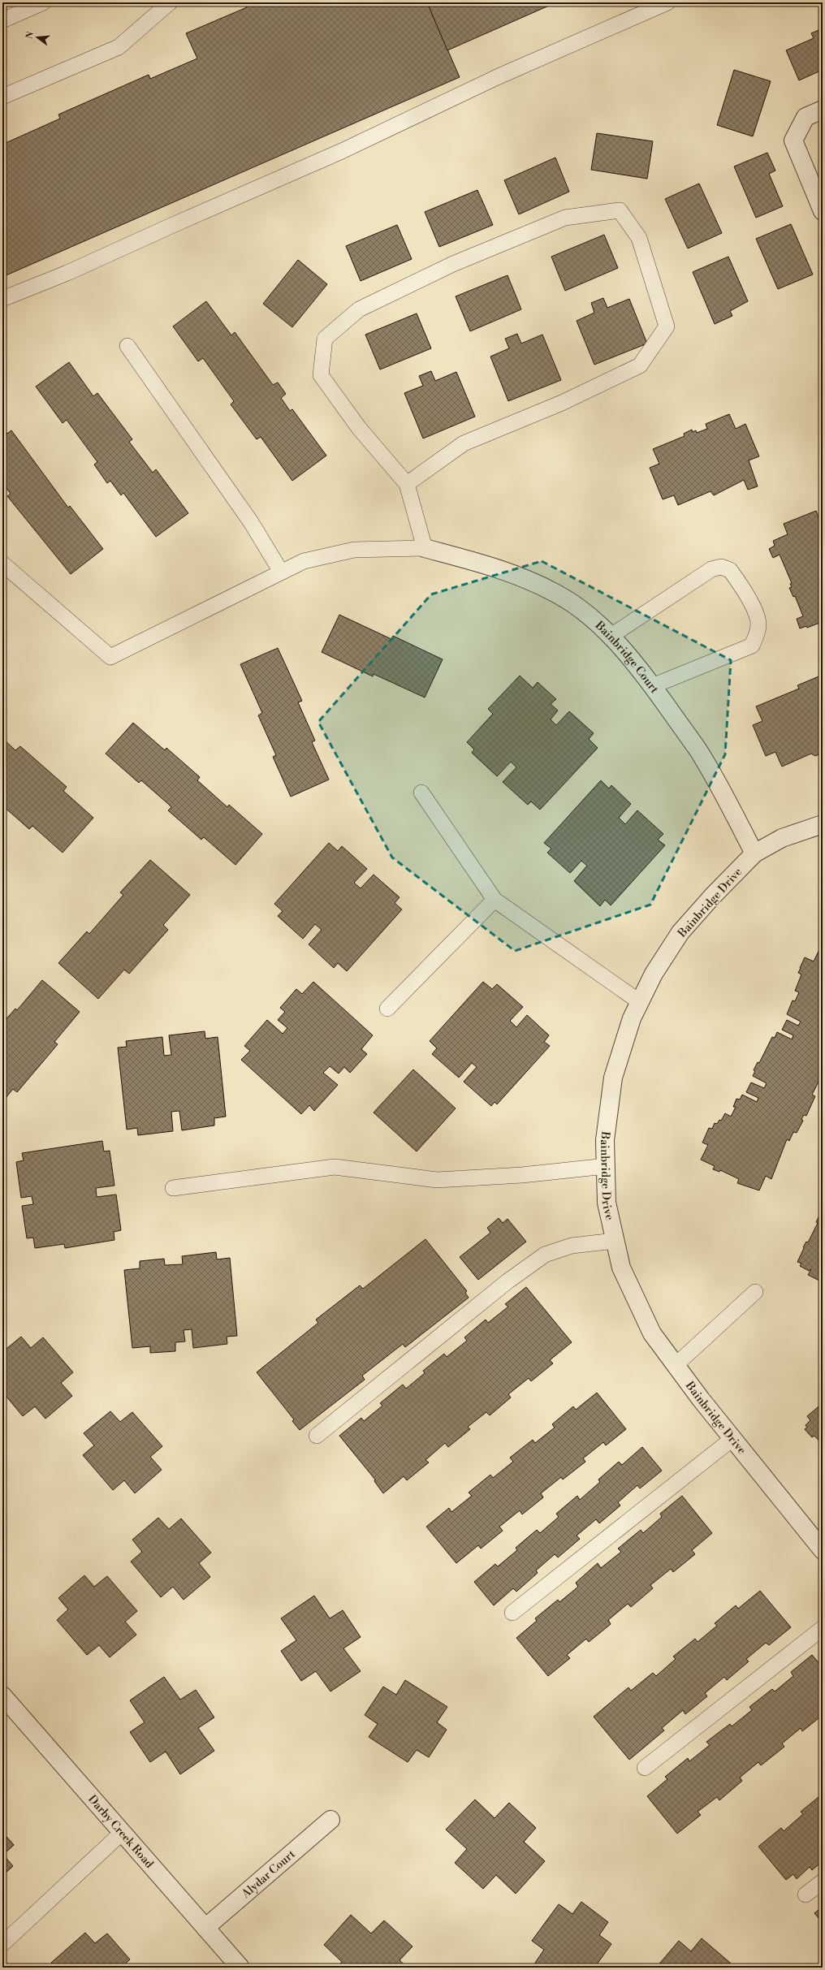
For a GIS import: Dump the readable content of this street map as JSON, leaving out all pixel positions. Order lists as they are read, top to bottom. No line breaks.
{"streets":{"street":["Bainbridge Court","Bainbridge Drive","Darby Creek Road","Alydar Court"]},"crossings":[["Bainbridge Court","Bainbridge Drive"],["Darby Creek Road","Alydar Court"]],"north":"left"}
